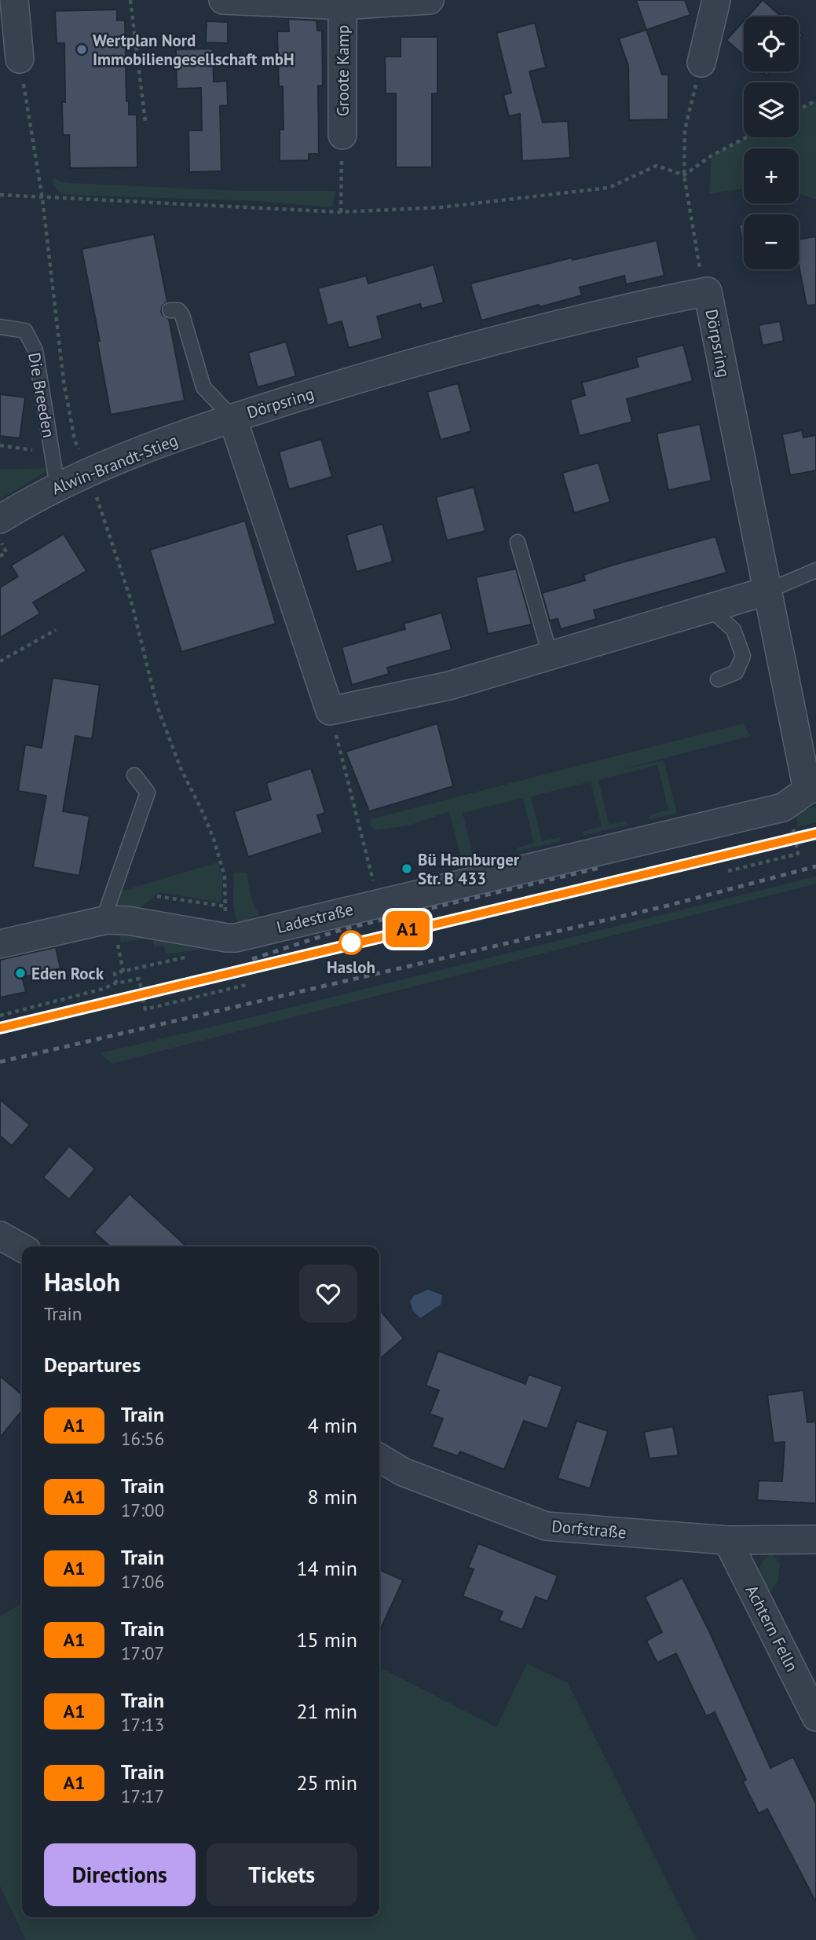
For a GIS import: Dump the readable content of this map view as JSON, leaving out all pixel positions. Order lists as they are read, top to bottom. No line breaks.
{"streets":{"street":["Groote Kamp","Dörpsring","Alwin-Brandt-Stieg","Ladestraße","Dorfstraße","Achtern Felln"],"lane":["Die Breeden"]},"crossings":[["Dörpsring","Alwin-Brandt-Stieg"],["Dörpsring","Ladestraße"],["Die Breeden","Alwin-Brandt-Stieg"],["Dorfstraße","Achtern Felln"]],"places":["Wertplan Nord Immobiliengesellschaft mbH","Bü Hamburger Str. B 433","Hasloh","Eden Rock"],"page":{"on_map":"A1","map_buttons":["+","−"],"heading":[["Hasloh","Train"],"Departures"],"list":[{"mark":"A1","name":"Train","note":"16:56","value":"4 min"},{"mark":"A1","name":"Train","note":"17:00","value":"8 min"},{"mark":"A1","name":"Train","note":"17:06","value":"14 min"},{"mark":"A1","name":"Train","note":"17:07","value":"15 min"},{"mark":"A1","name":"Train","note":"17:13","value":"21 min"},{"mark":"A1","name":"Train","note":"17:17","value":"25 min"}],"buttons":["Directions","Tickets"]}}
